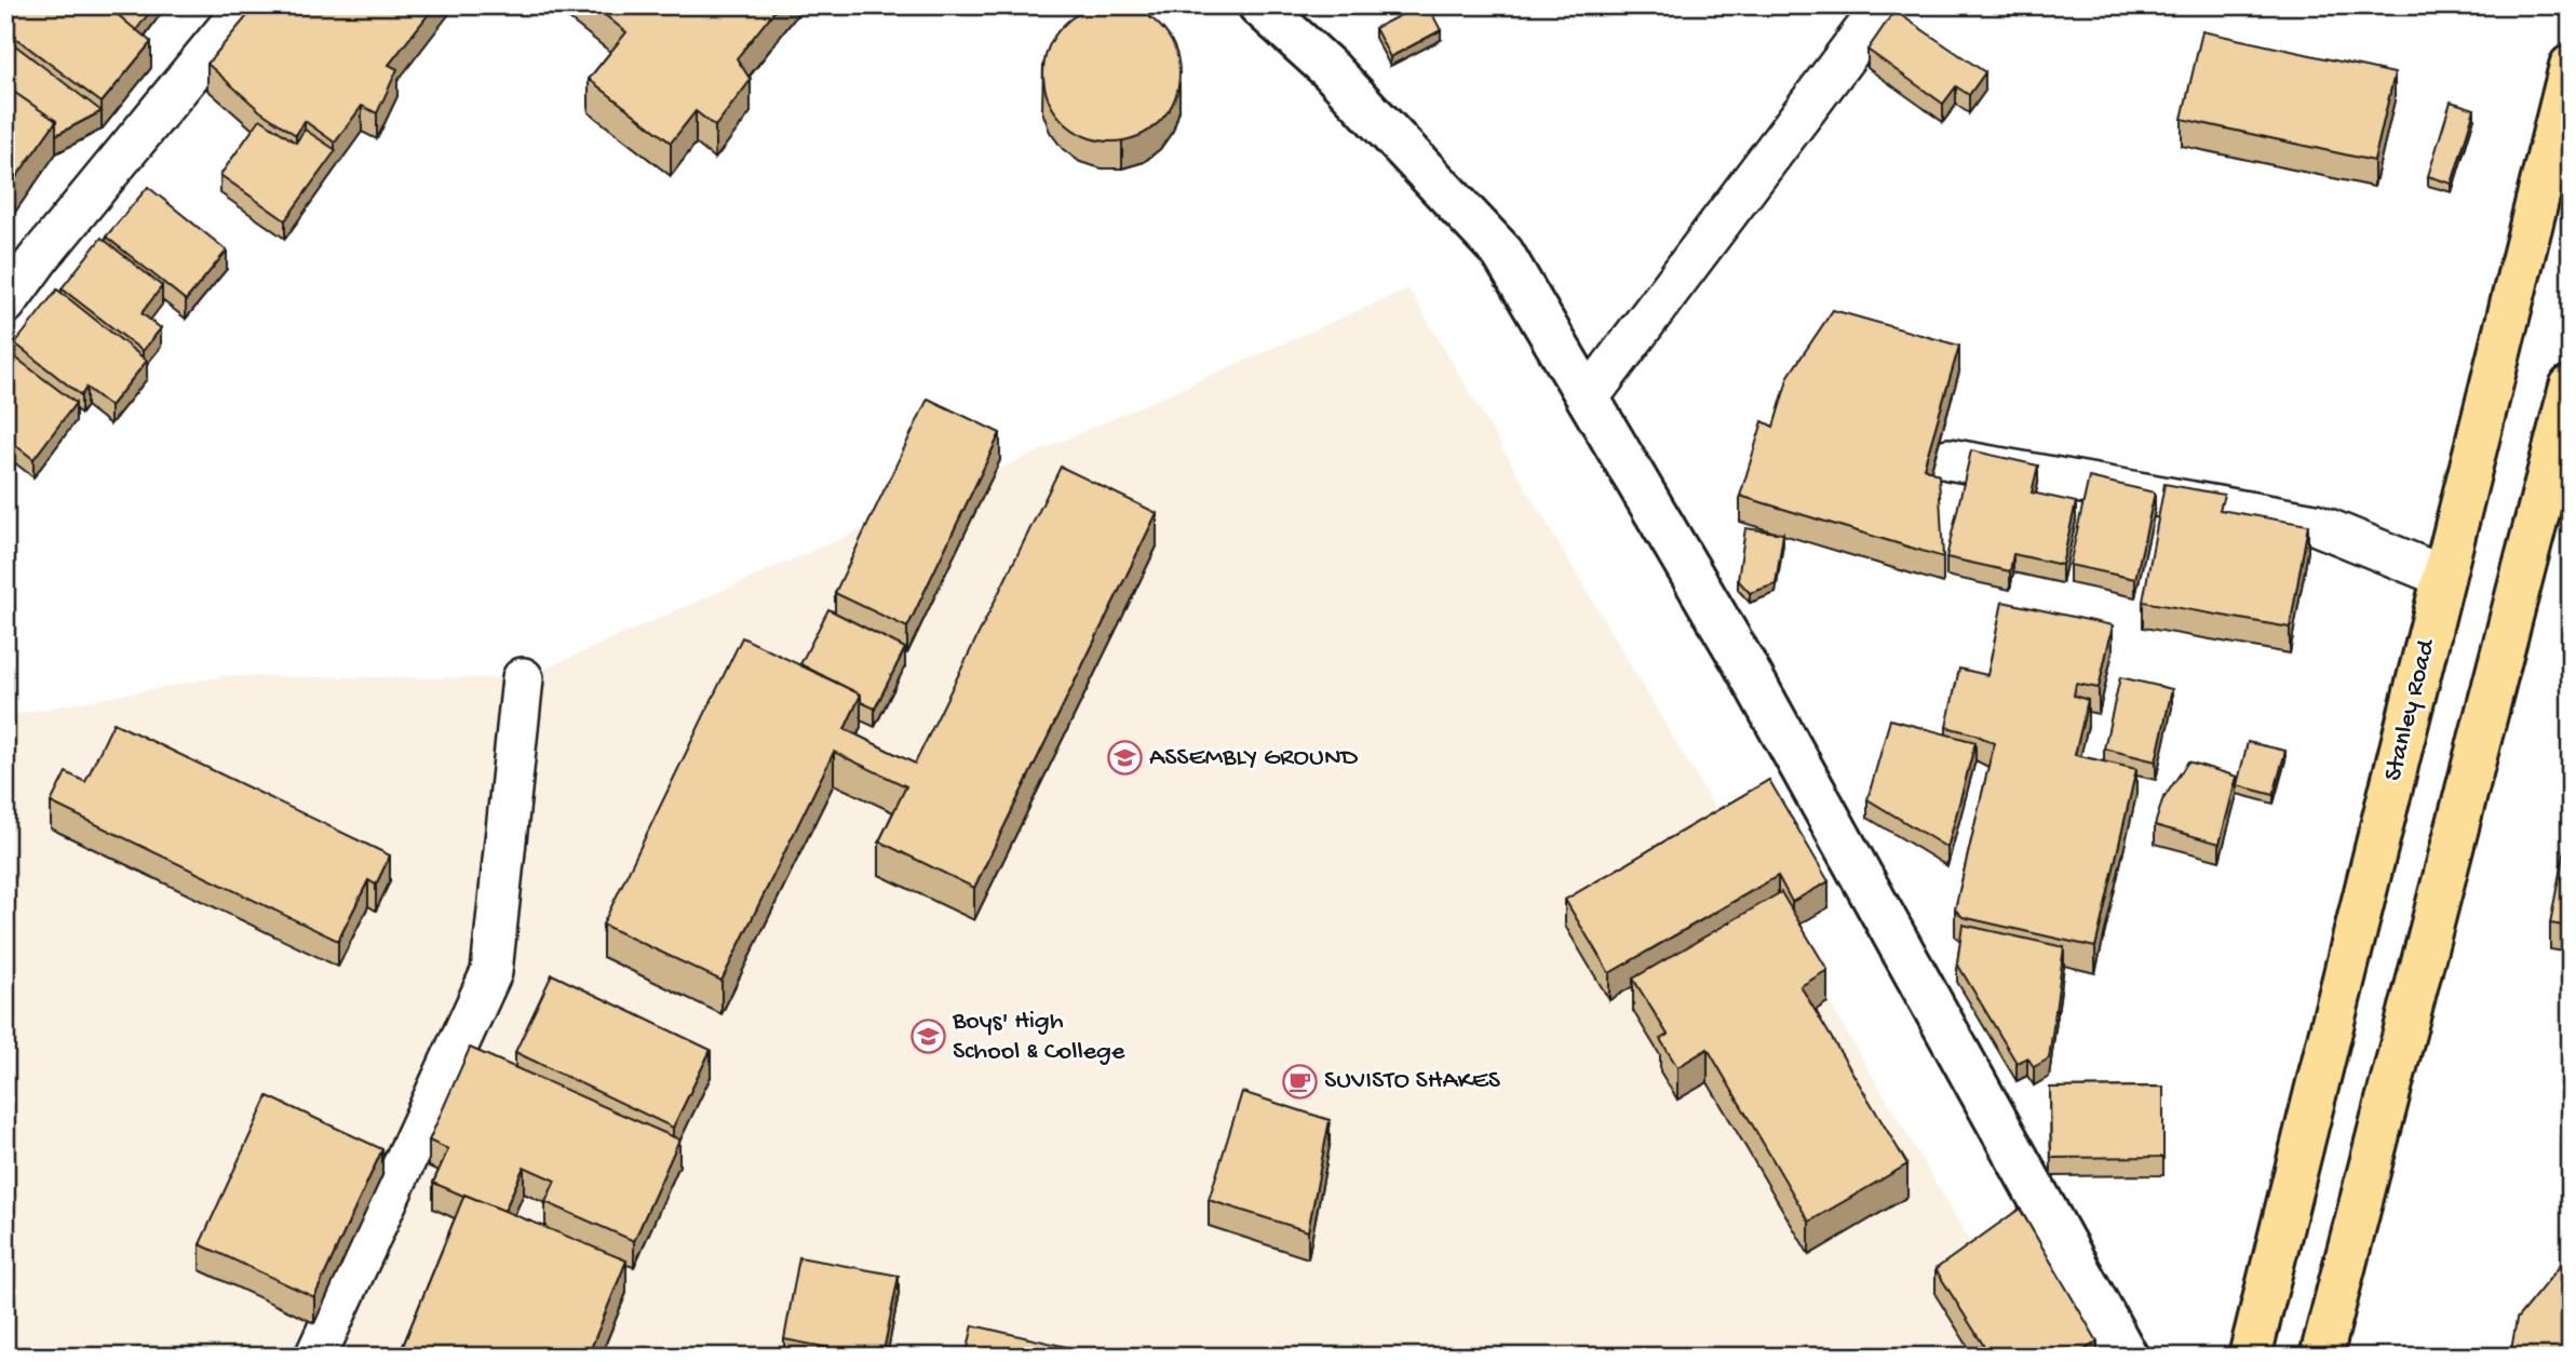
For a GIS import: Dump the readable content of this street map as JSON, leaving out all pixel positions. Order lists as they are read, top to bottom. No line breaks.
{"streets":{"main road":["Stanley Road"]},"places":{"school or university":["ASSEMBLY GROUND","Boys' High School & College"],"cafe":["SUVISTO SHAKES"]}}
